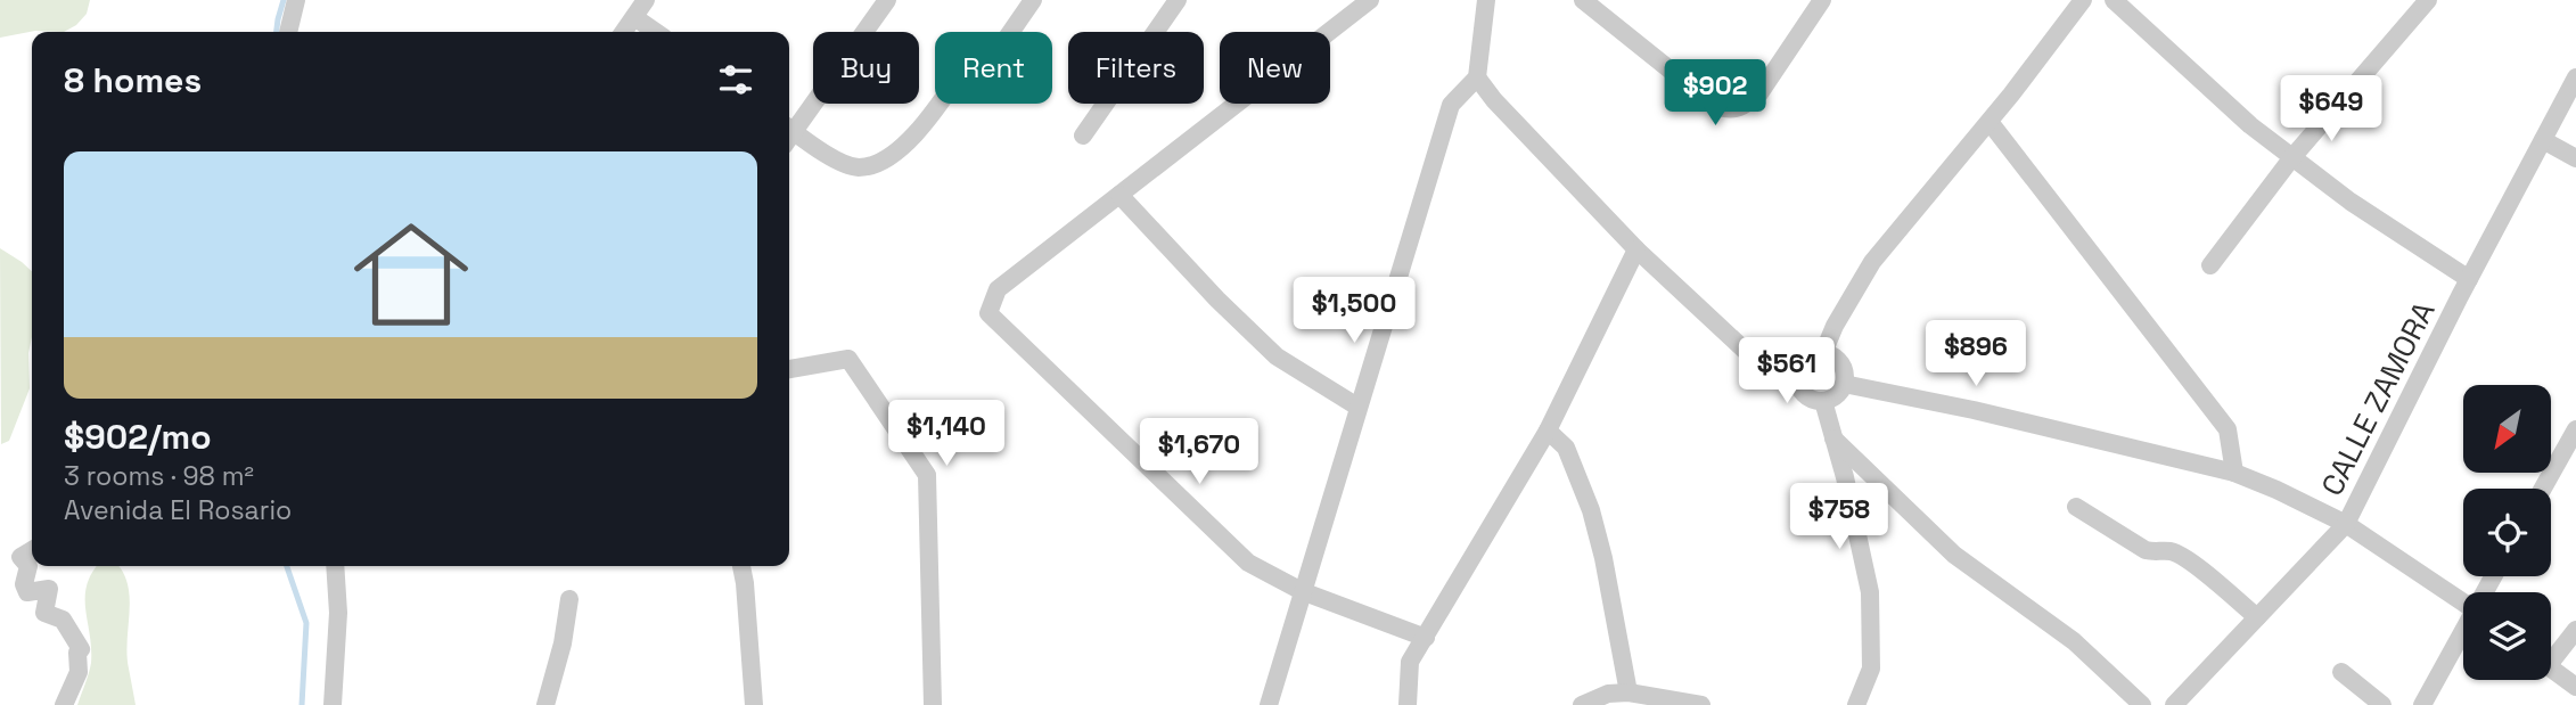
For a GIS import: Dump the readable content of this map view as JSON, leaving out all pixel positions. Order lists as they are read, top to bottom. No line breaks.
{"streets":{"street":["CALLE ZAMORA"]},"north":"bottom left","page":{"chip":["Buy","Rent","Filters","New"],"heading":"8 homes","price":["$902","$649","$1,500","$896","$561","$1,140","$1,670","$758"],"list":[{"name":"$902/mo","note":"3 rooms · 98 m² · Avenida El Rosario"}]}}
